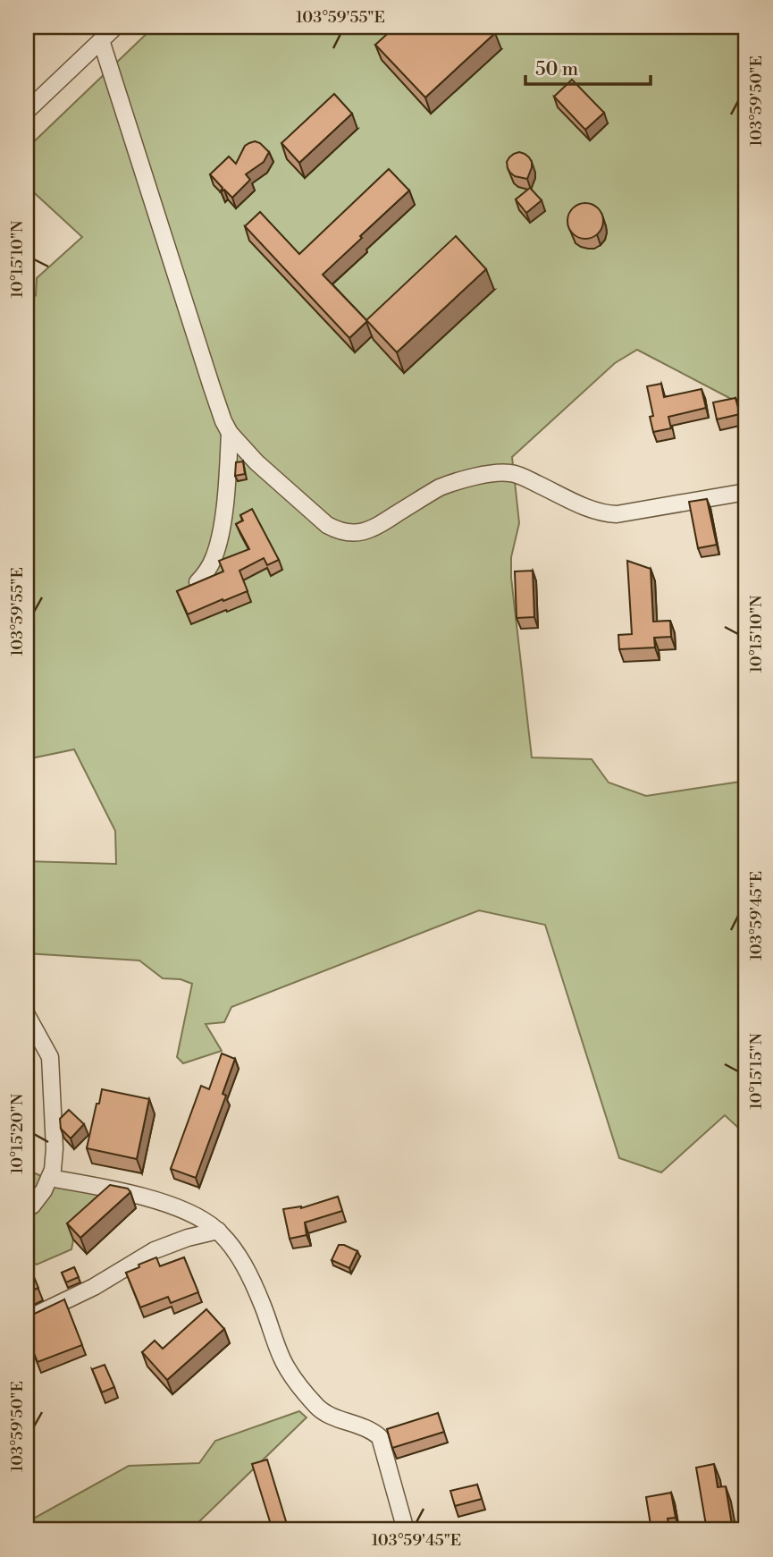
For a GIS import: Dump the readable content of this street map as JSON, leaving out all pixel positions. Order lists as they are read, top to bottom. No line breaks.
{"scale_bar":"50 m","coordinates":["103°59'55\"E","103°59'50\"E","10°15'10\"N","103°59'45\"E","10°15'15\"N","10°15'20\"N"]}
